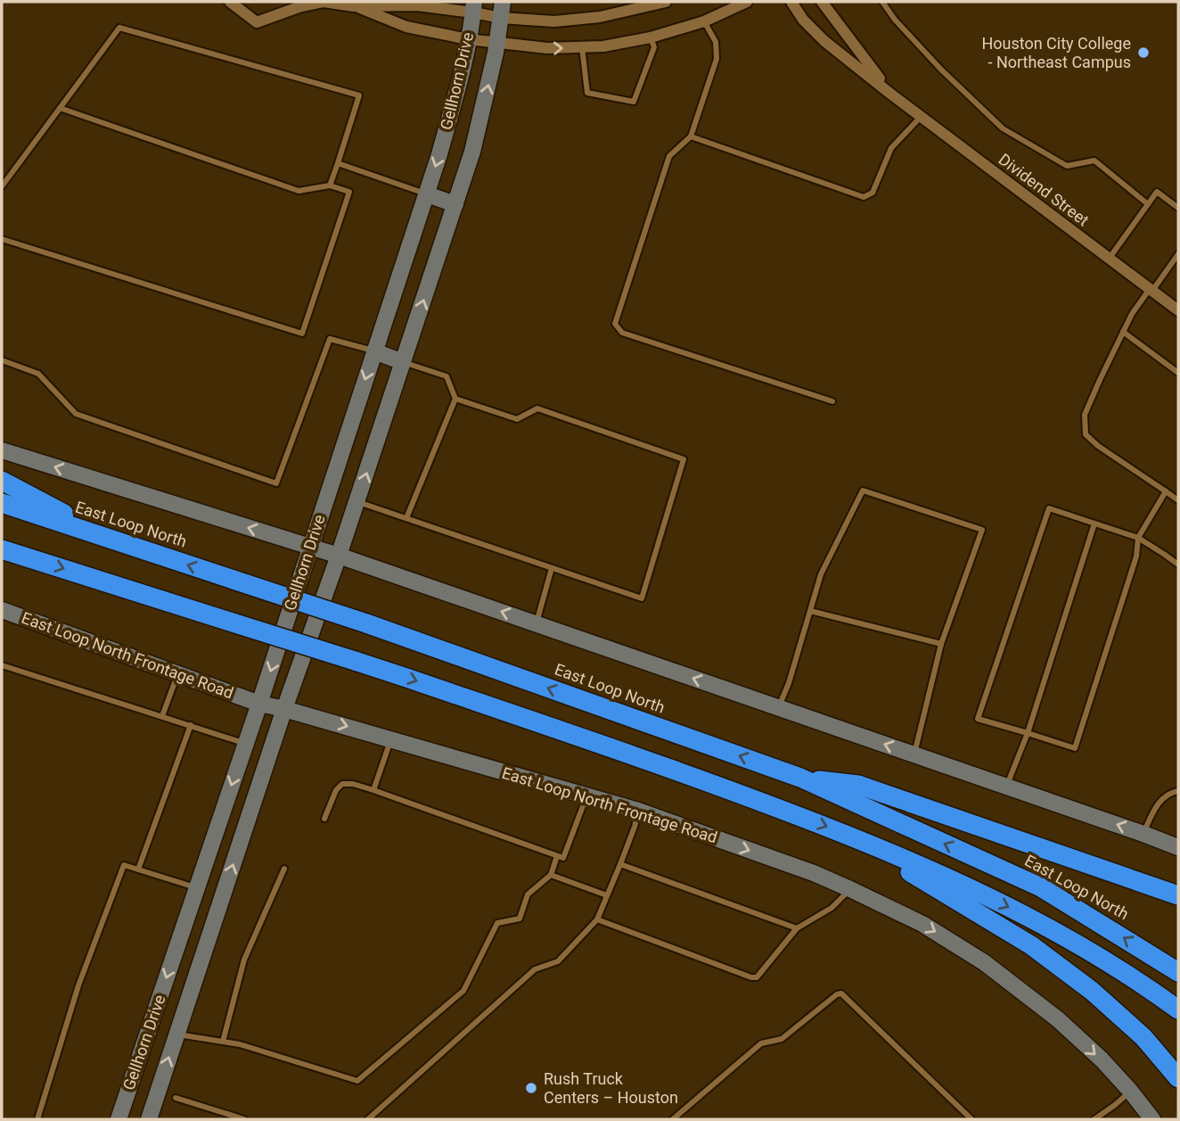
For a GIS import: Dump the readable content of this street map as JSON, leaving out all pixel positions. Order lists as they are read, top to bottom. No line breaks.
{"streets":{"highway":["East Loop North"],"main road":["Gellhorn Drive","East Loop North Frontage Road"],"street":["Dividend Street"]},"crossings":[["Gellhorn Drive","East Loop North Frontage Road"]],"one_way":["East Loop North Frontage Road"],"places":["Houston City College - Northeast Campus","Rush Truck Centers – Houston"]}
